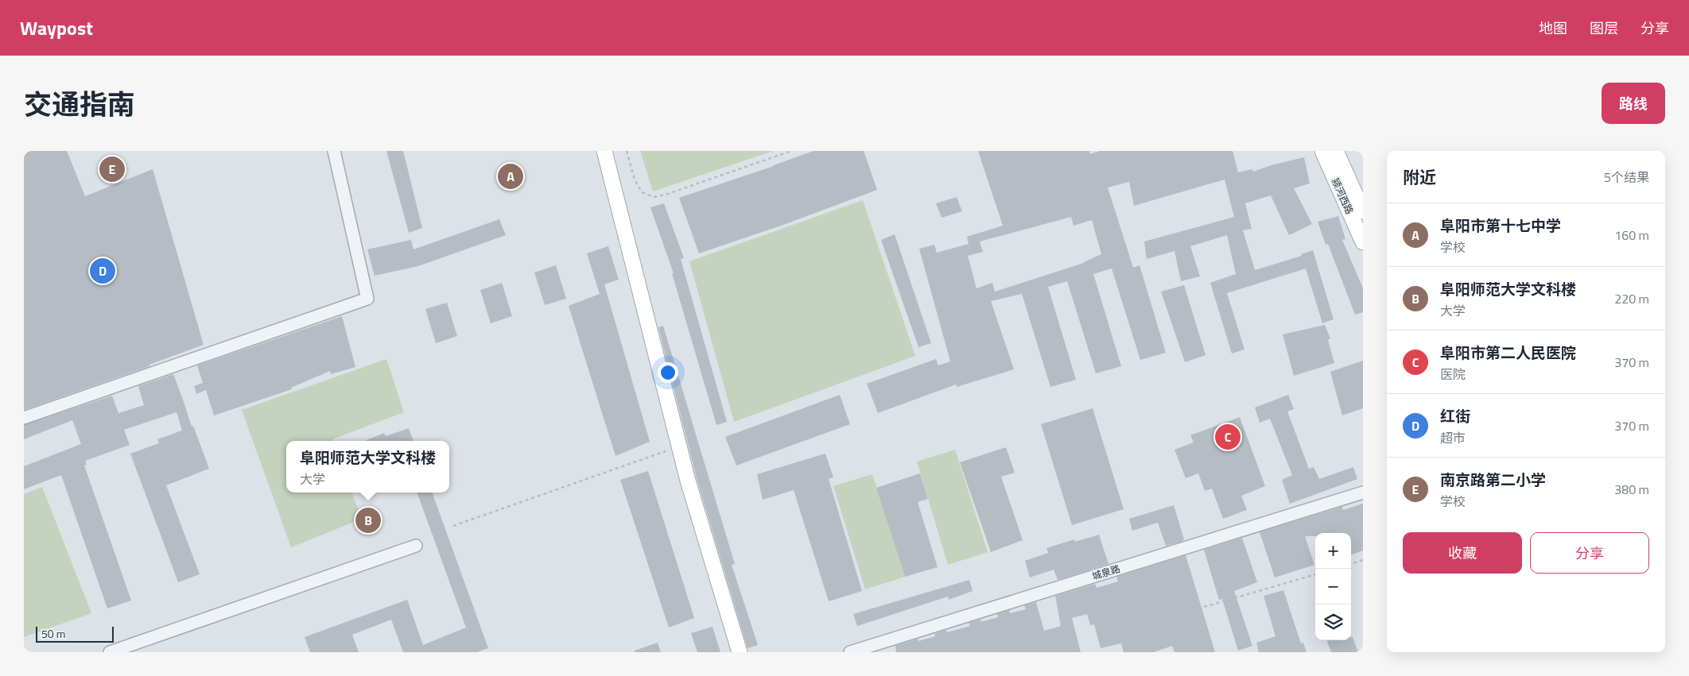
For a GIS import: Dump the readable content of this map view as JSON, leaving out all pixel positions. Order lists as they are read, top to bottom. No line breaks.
{"streets":{"main road":["颍河西路"],"street":["城泉路"]},"scale_bar":"50 m","page":{"header":"Waypost","nav":["地图","图层","分享"],"title":"交通指南","buttons":["路线",["收藏","分享"]],"heading":["附近","5个结果"],"pins":["E","A","D","C","B"],"list":[{"mark":"A","name":"阜阳市第十七中学","note":"学校","value":"160 m"},{"mark":"B","name":"阜阳师范大学文科楼","note":"大学","value":"220 m"},{"mark":"C","name":"阜阳市第二人民医院","note":"医院","value":"370 m"},{"mark":"D","name":"红街","note":"超市","value":"370 m"},{"mark":"E","name":"南京路第二小学","note":"学校","value":"380 m"}],"popup":["阜阳师范大学文科楼","大学"],"map_buttons":["+","−"],"scale":"50 m"}}
